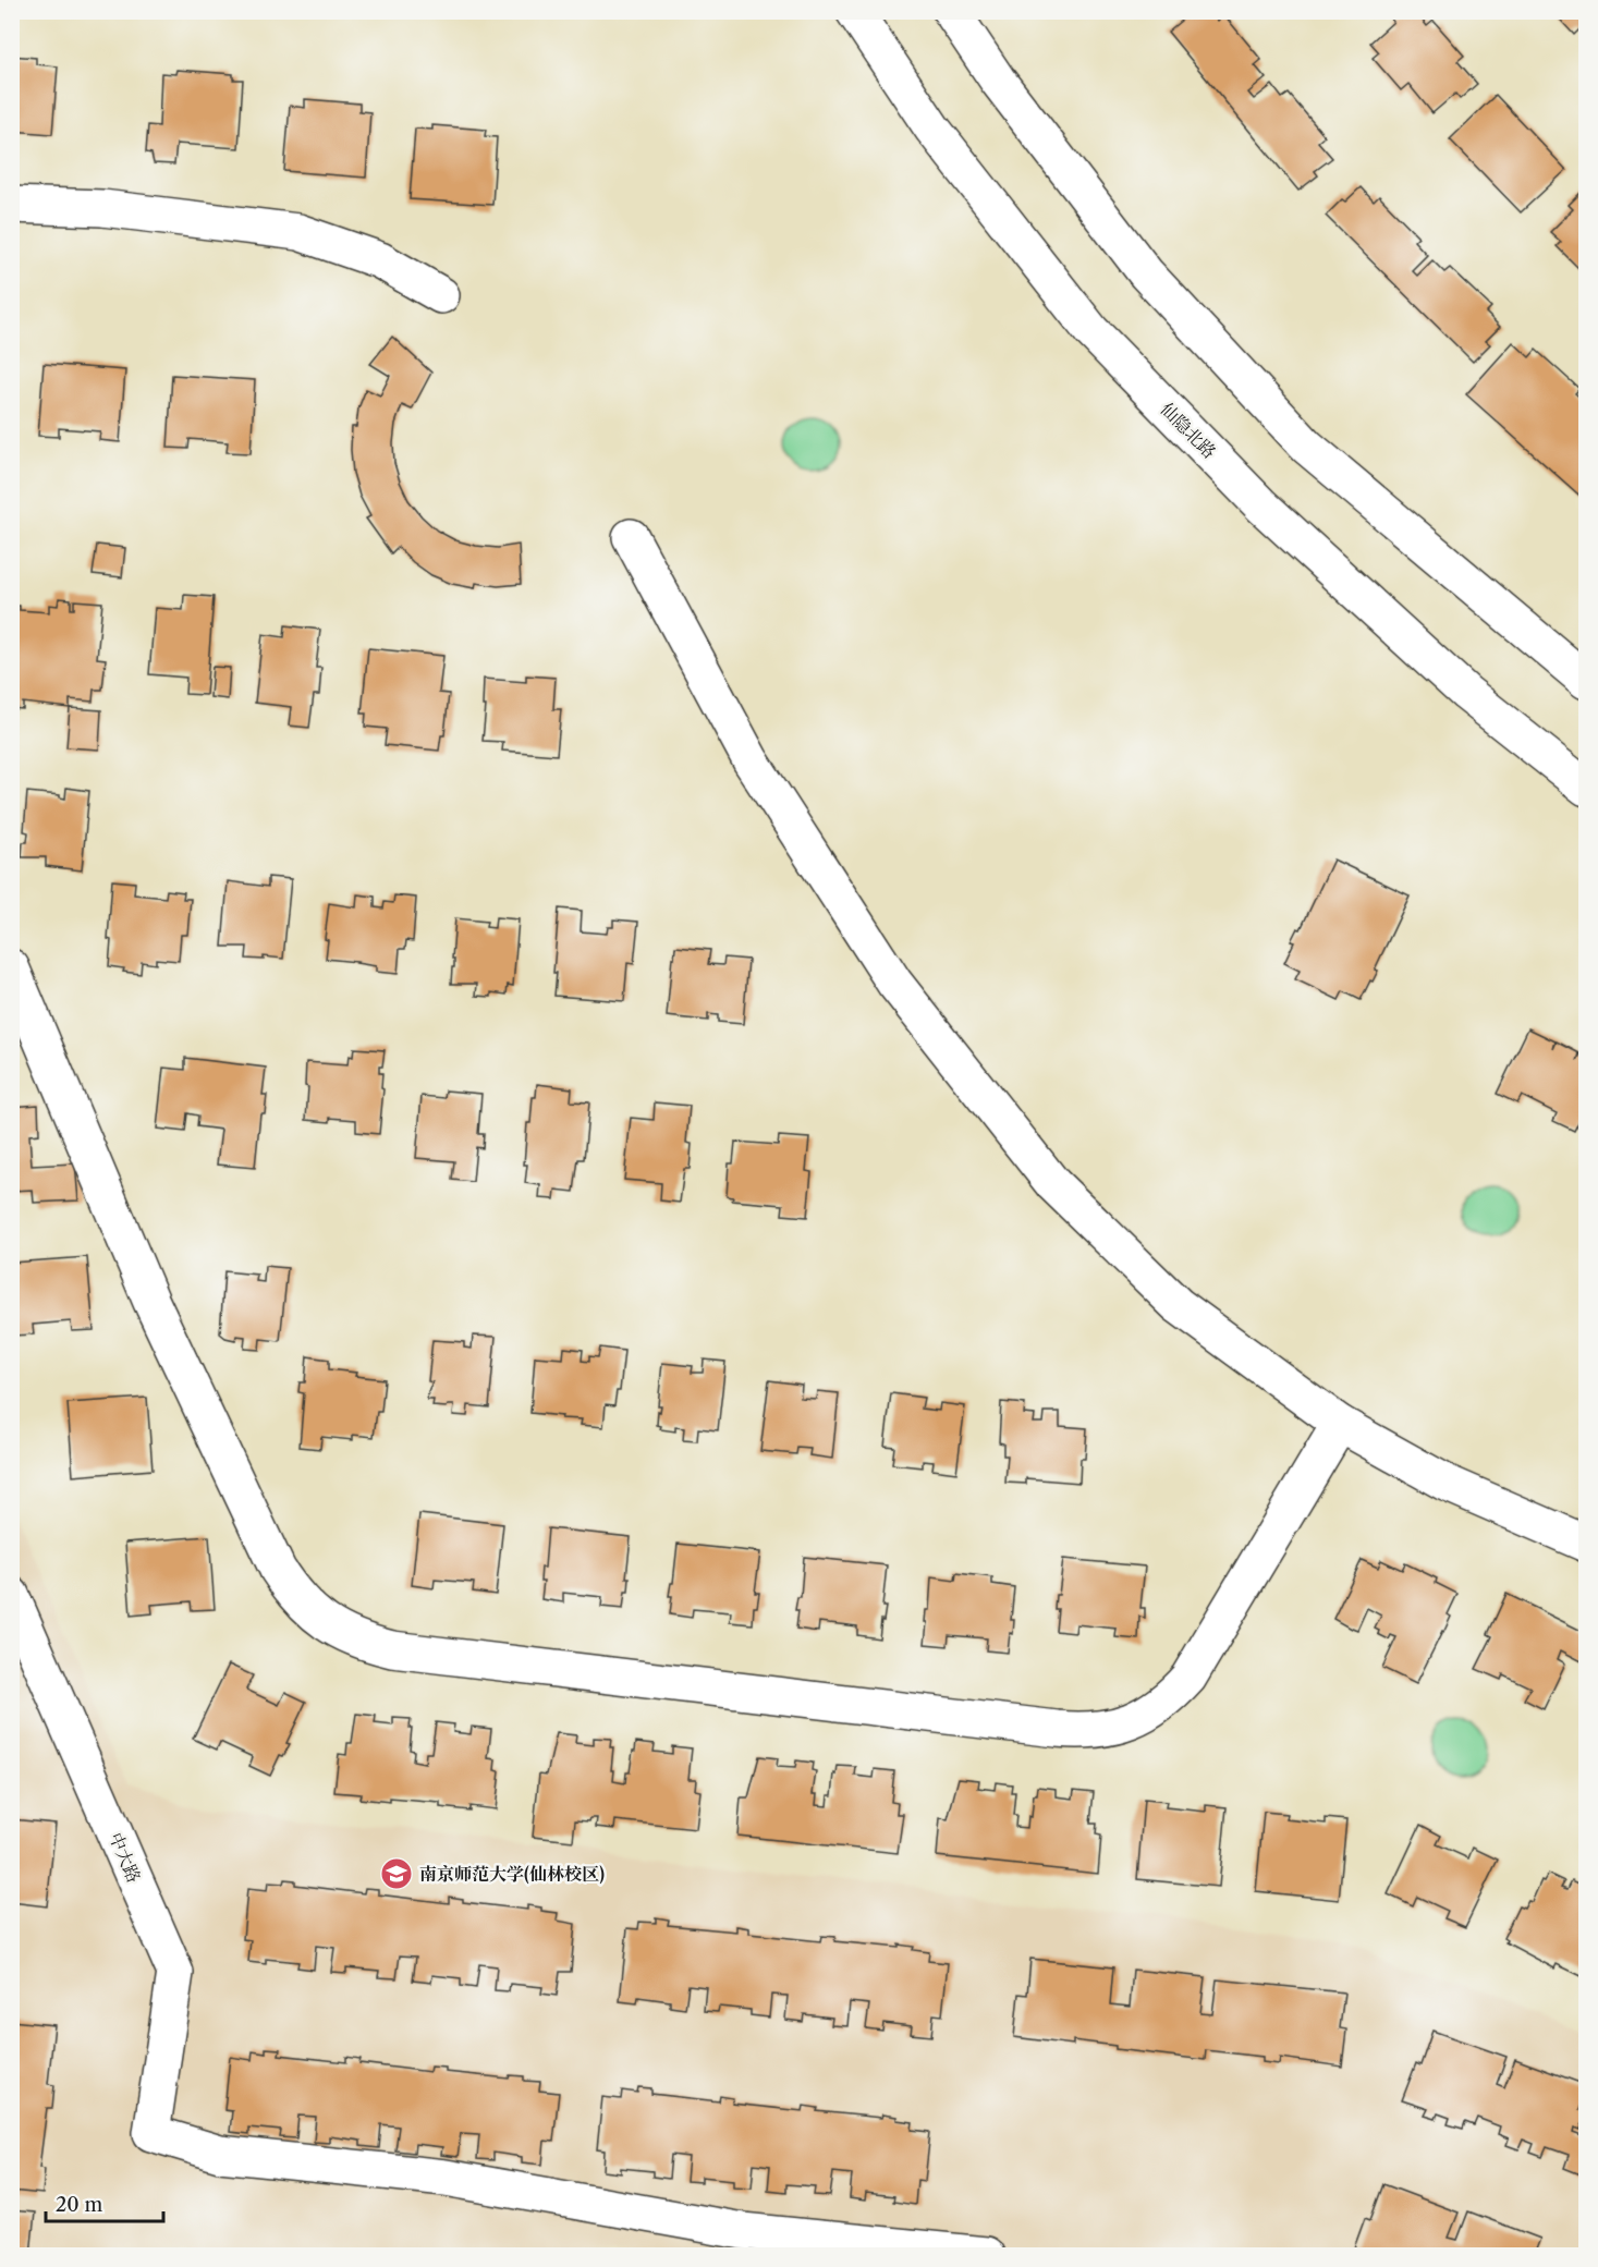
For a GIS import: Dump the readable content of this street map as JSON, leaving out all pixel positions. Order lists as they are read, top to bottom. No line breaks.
{"streets":{"street":["仙隐北路","中大路"]},"places":{"school or university":["南京师范大学(仙林校区)"]},"scale_bar":"20 m"}
